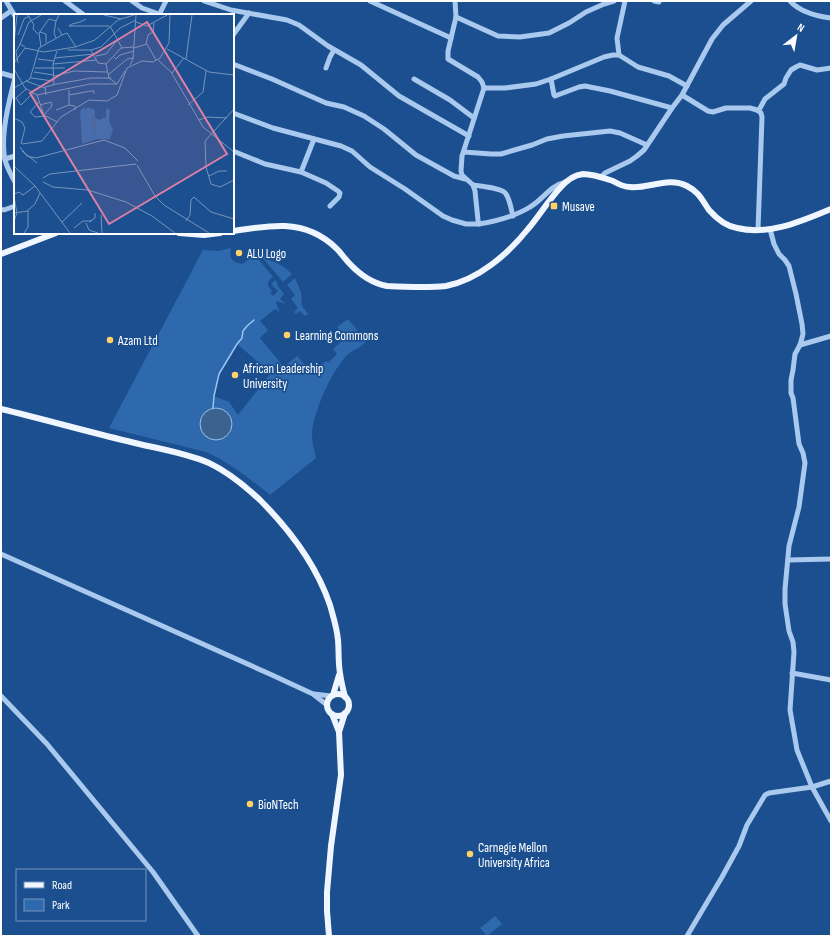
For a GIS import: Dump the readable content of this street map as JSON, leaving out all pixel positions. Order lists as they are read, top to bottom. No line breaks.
{"places":{"transit":["Musave"],"other":["ALU Logo","Learning Commons","Azam Ltd","African Leadership University","BioNTech","Carnegie Mellon University Africa"]},"legend":["Road","Park"],"north":"top right"}
